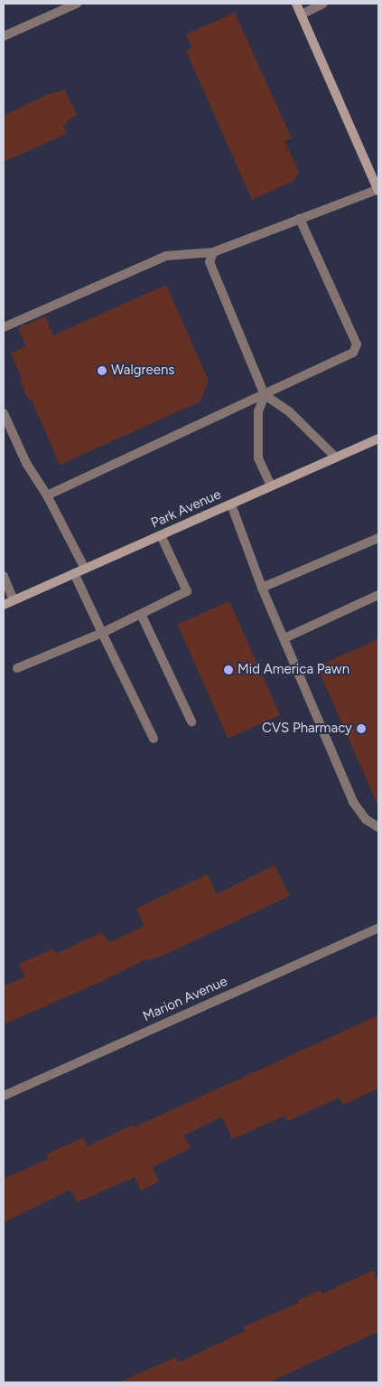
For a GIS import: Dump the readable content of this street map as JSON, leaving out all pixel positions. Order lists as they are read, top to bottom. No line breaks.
{"streets":{"main road":["Park Avenue"],"street":["Marion Avenue"]},"places":["Walgreens","Mid America Pawn","CVS Pharmacy"]}
